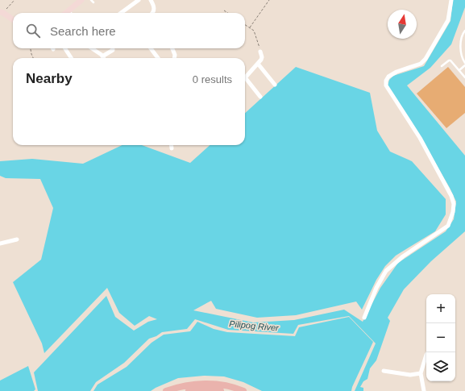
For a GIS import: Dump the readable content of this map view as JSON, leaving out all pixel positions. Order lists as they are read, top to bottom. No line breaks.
{"water":["Pilipog River"],"north":"top","page":{"search":"Search here","heading":["Nearby","0 results"],"map_buttons":["+","−"]}}
